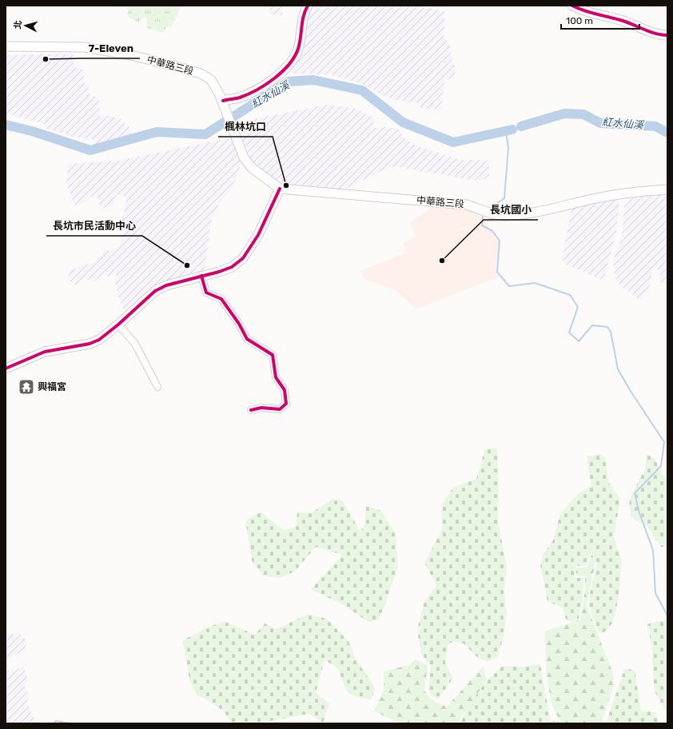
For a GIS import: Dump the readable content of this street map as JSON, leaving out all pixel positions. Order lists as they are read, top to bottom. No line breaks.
{"streets":{"main road":["中華路三段"]},"water":["紅水仙溪"],"places":{"other":["7-Eleven","楓林坑口","長坑國小","長坑市民活動中心"],"temple":["興福宮"]},"scale_bar":"100 m","north":"left"}
